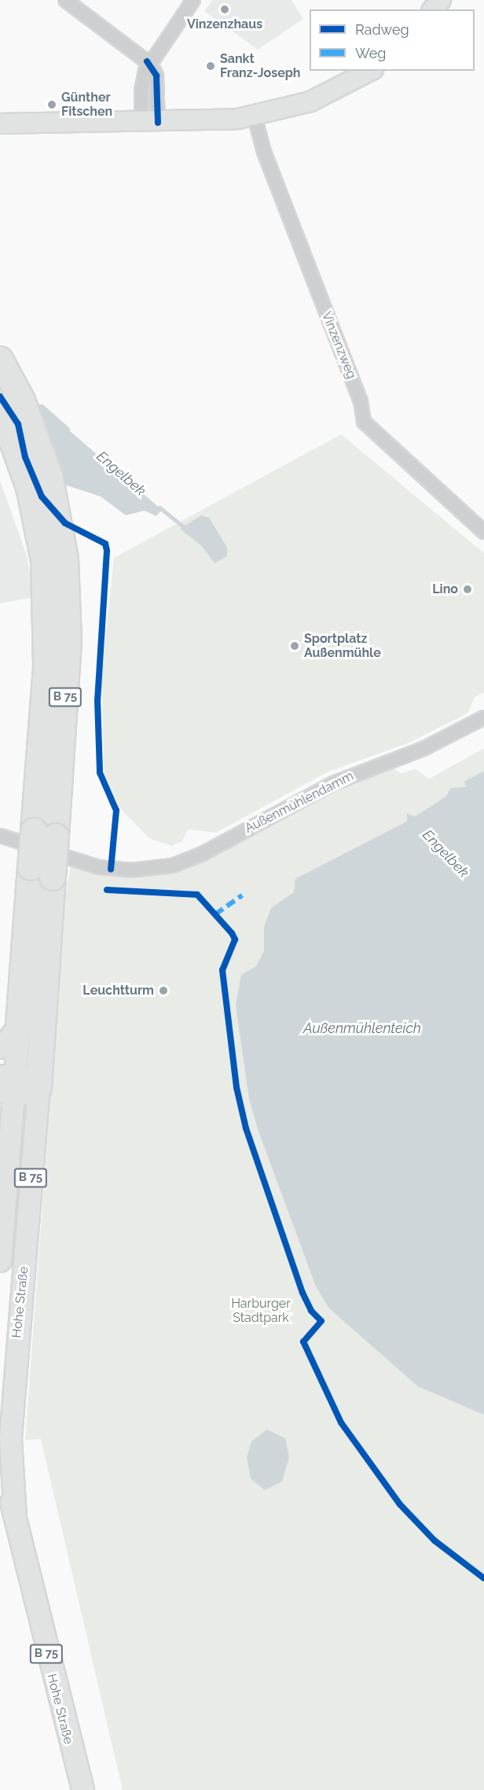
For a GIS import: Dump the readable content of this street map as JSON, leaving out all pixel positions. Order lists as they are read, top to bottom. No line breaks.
{"streets":{"highway":["B 75"],"main road":["Hohe Straße"],"street":["Vinzenzweg","Außenmühlendamm"]},"crossings":[["B 75","Hohe Straße"]],"water":["Engelbek","Außenmühlenteich"],"parks":["Harburger Stadtpark"],"places":["Vinzenzhaus","Sankt Franz-Joseph","Günther Fitschen","Lino","Sportplatz Außenmühle","Leuchtturm"],"legend":["Radweg","Weg"]}
